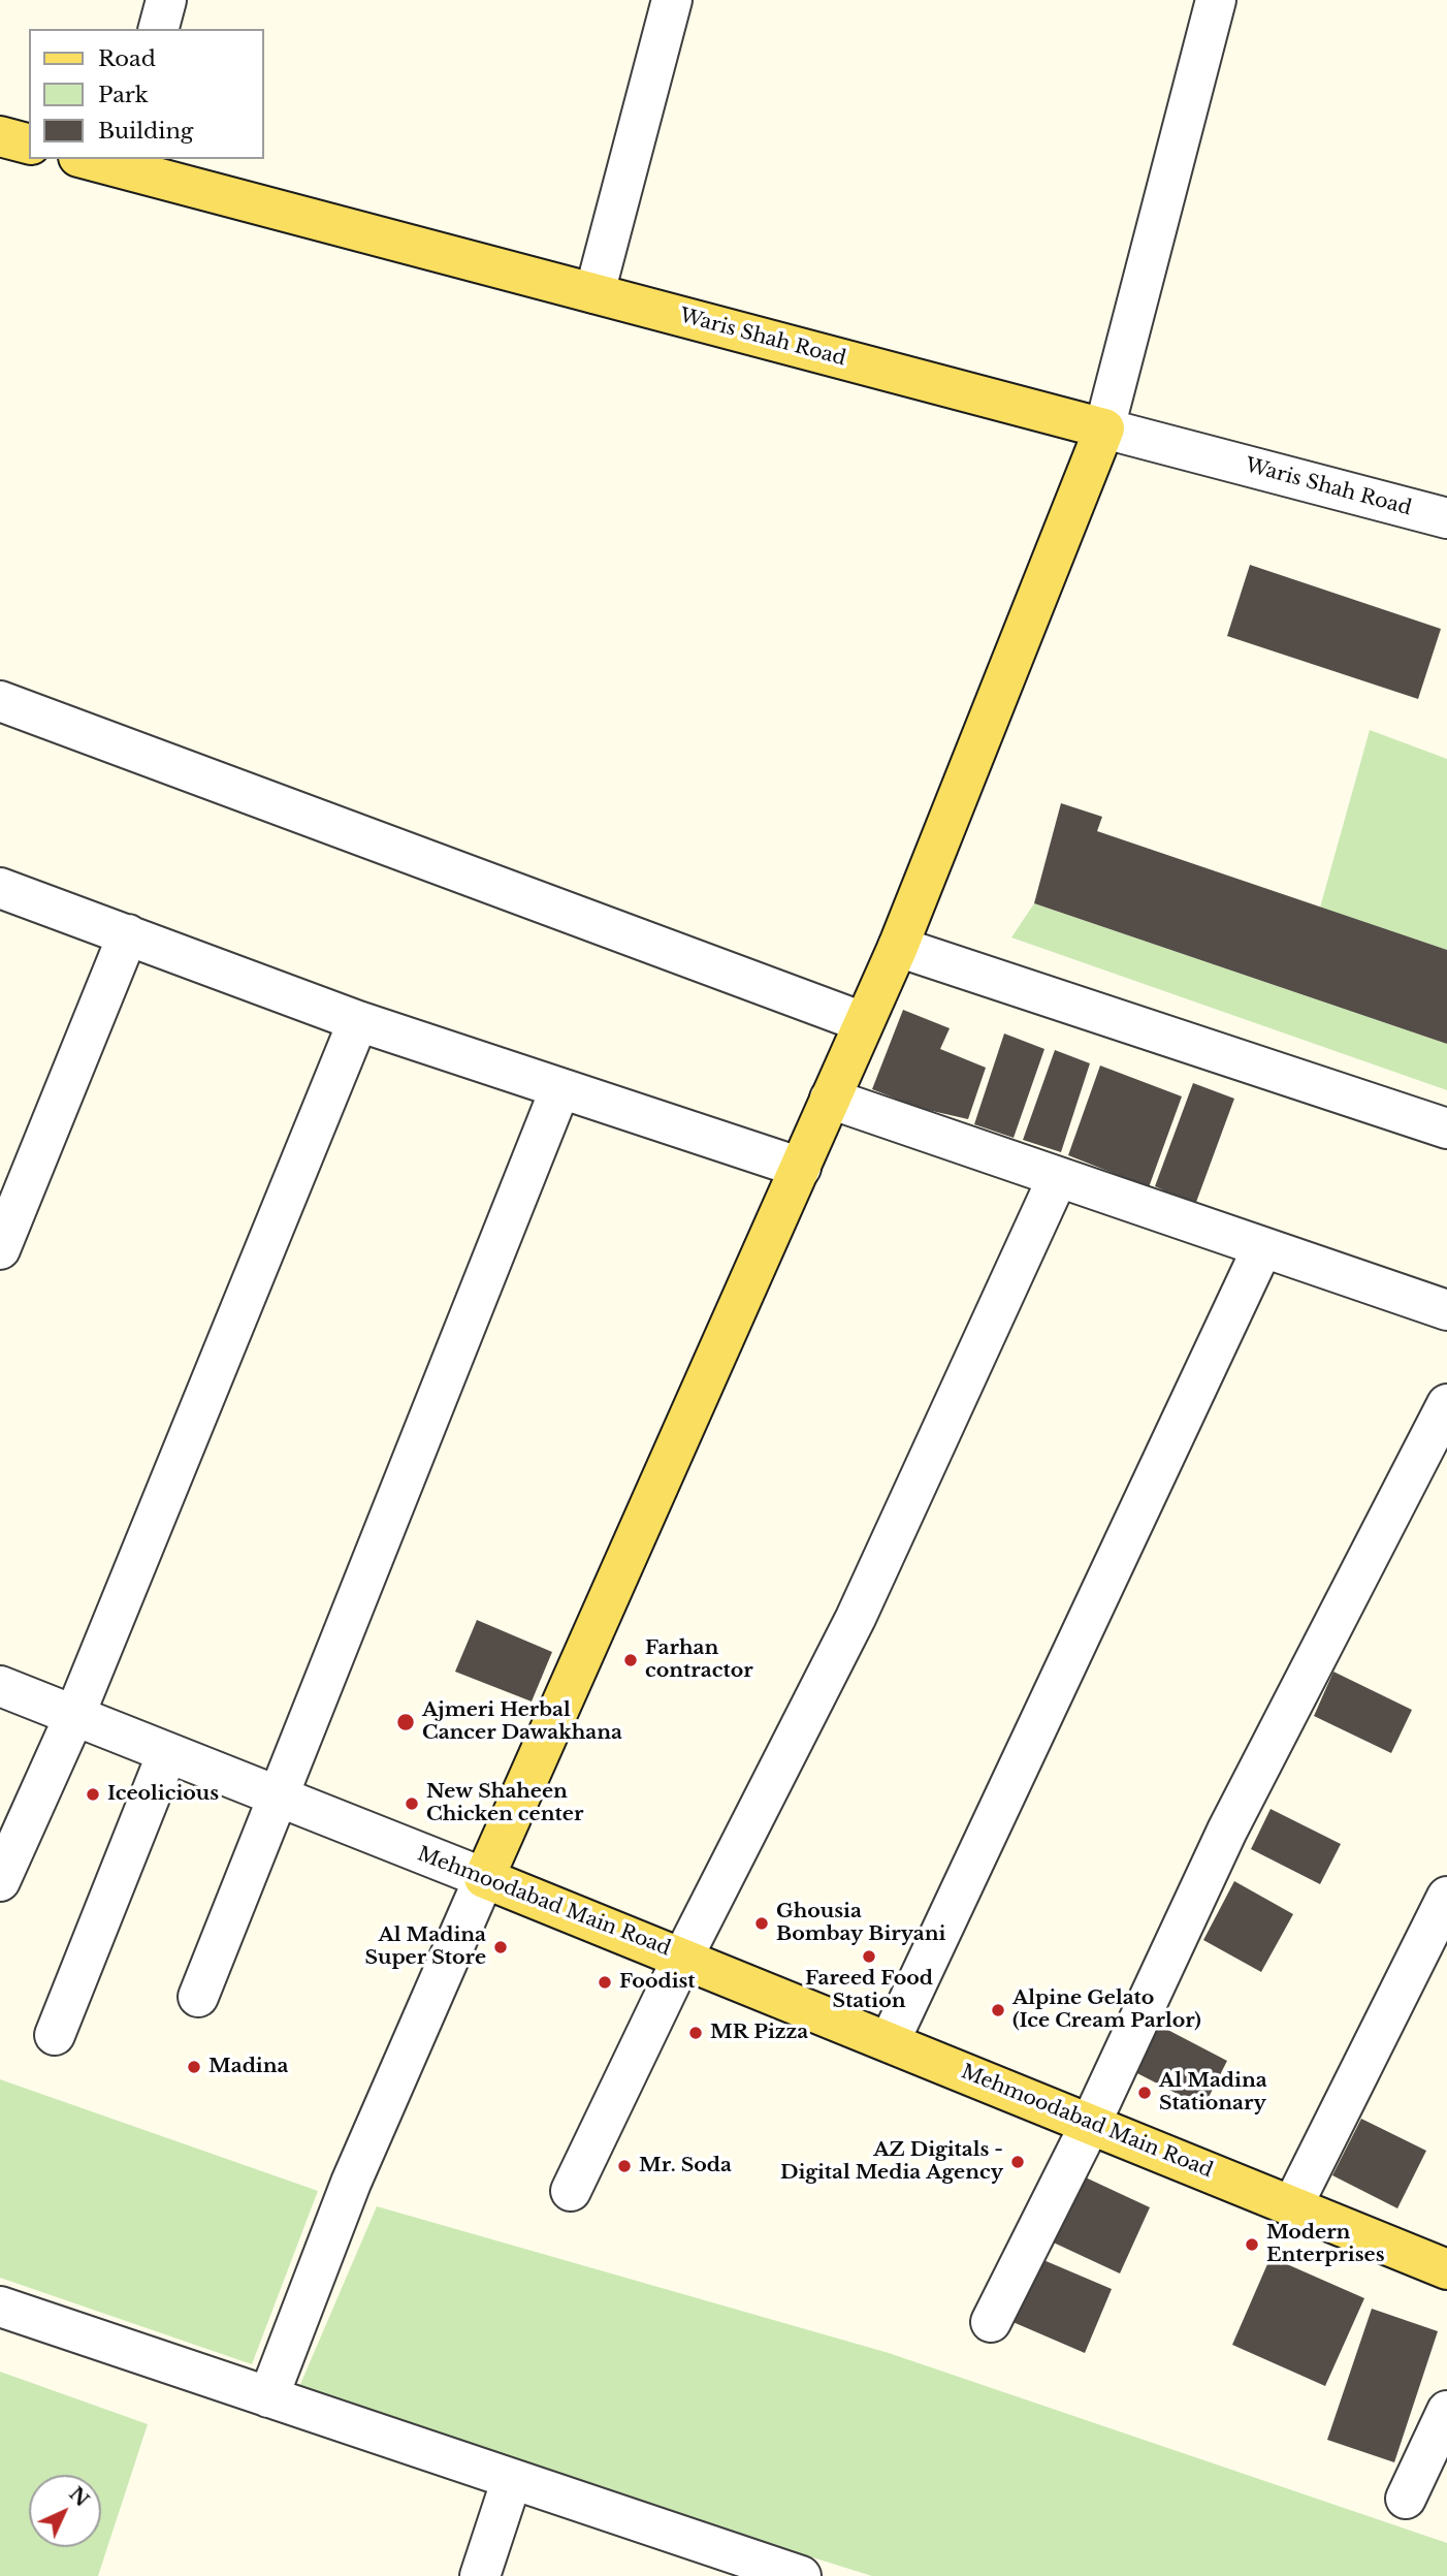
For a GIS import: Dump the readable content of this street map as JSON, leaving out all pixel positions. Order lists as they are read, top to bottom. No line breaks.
{"streets":{"main road":["Waris Shah Road","Mehmoodabad Main Road"]},"places":["Farhan contractor","Ajmeri Herbal Cancer Dawakhana","Iceolicious","New Shaheen Chicken center","Ghousia Bombay Biryani","Al Madina Super Store","Fareed Food Station","Foodist","Alpine Gelato (Ice Cream Parlor)","MR Pizza","Madina","Al Madina Stationary","AZ Digitals - Digital Media Agency","Mr. Soda","Modern Enterprises"],"legend":["Road","Park","Building"],"north":"top right"}
